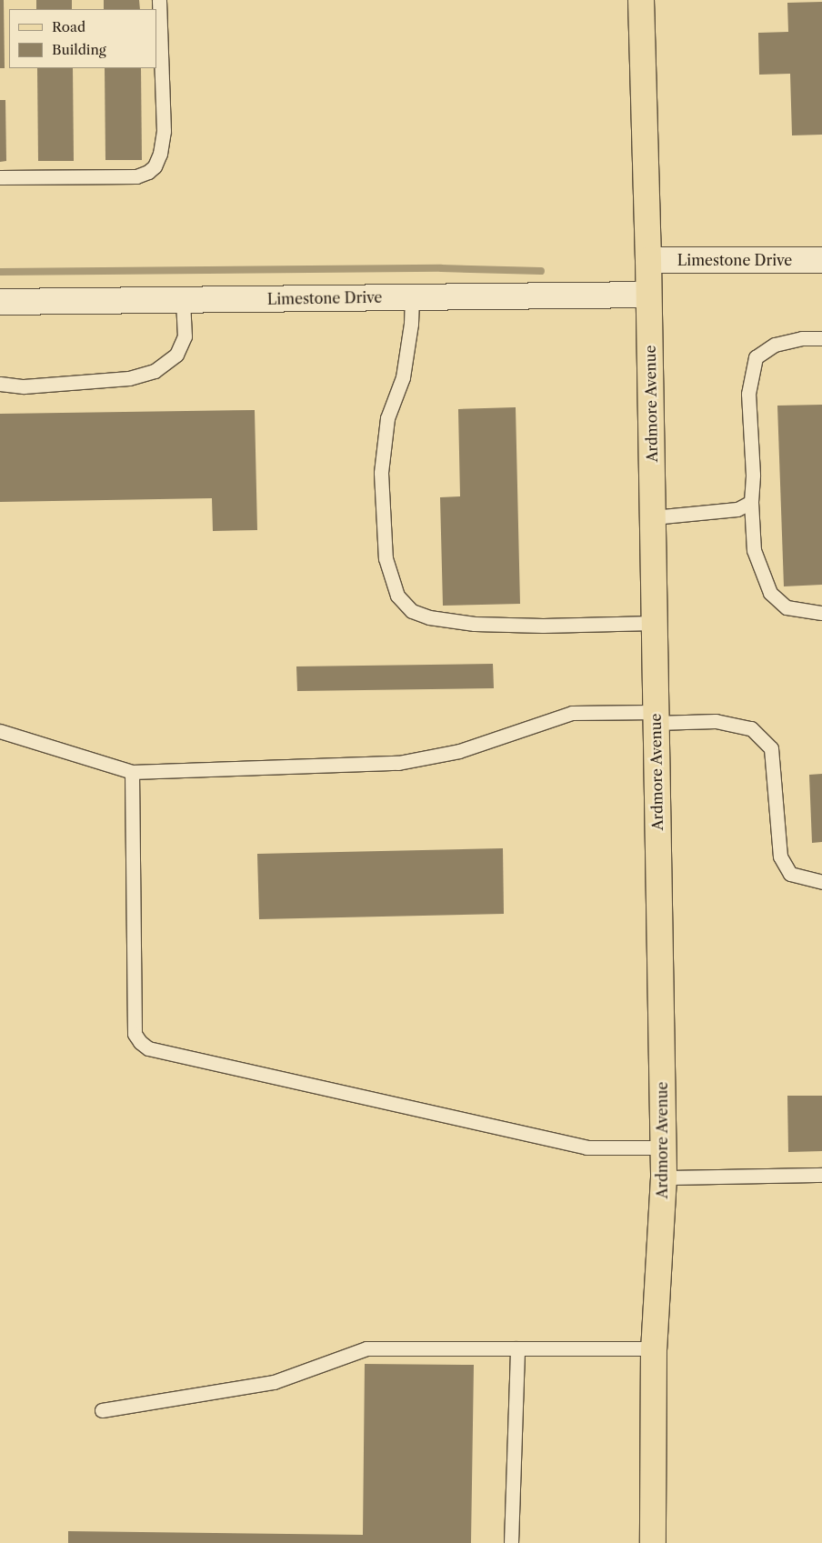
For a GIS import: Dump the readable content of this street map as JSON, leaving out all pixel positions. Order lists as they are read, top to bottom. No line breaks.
{"streets":{"main road":["Ardmore Avenue"],"street":["Limestone Drive"]},"crossings":[["Limestone Drive","Ardmore Avenue"]],"legend":["Road","Building"]}
